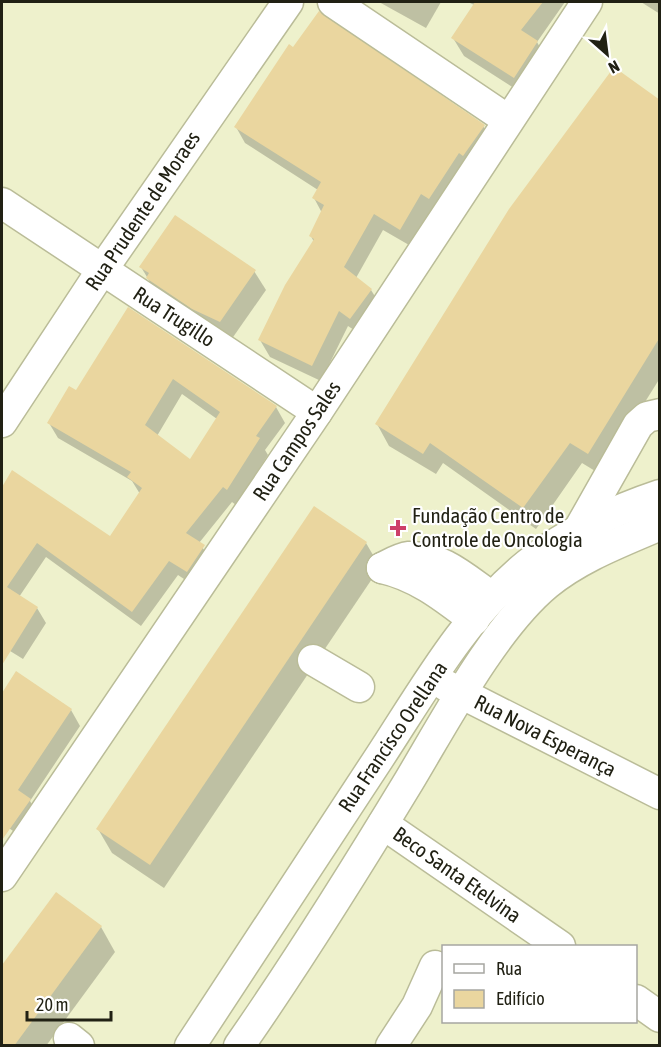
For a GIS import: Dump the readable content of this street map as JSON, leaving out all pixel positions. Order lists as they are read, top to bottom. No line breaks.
{"streets":{"street":["Rua Prudente de Moraes","Rua Trugillo","Rua Campos Sales","Rua Nova Esperança","Rua Francisco Orellana","Beco Santa Etelvina"]},"crossings":[["Rua Prudente de Moraes","Rua Trugillo"],["Rua Trugillo","Rua Campos Sales"],["Rua Nova Esperança","Rua Francisco Orellana"],["Rua Francisco Orellana","Beco Santa Etelvina"]],"places":{"health":["Fundação Centro de Controle de Oncologia"]},"legend":["Rua","Edifício"],"scale_bar":"20 m","north":"bottom right"}
